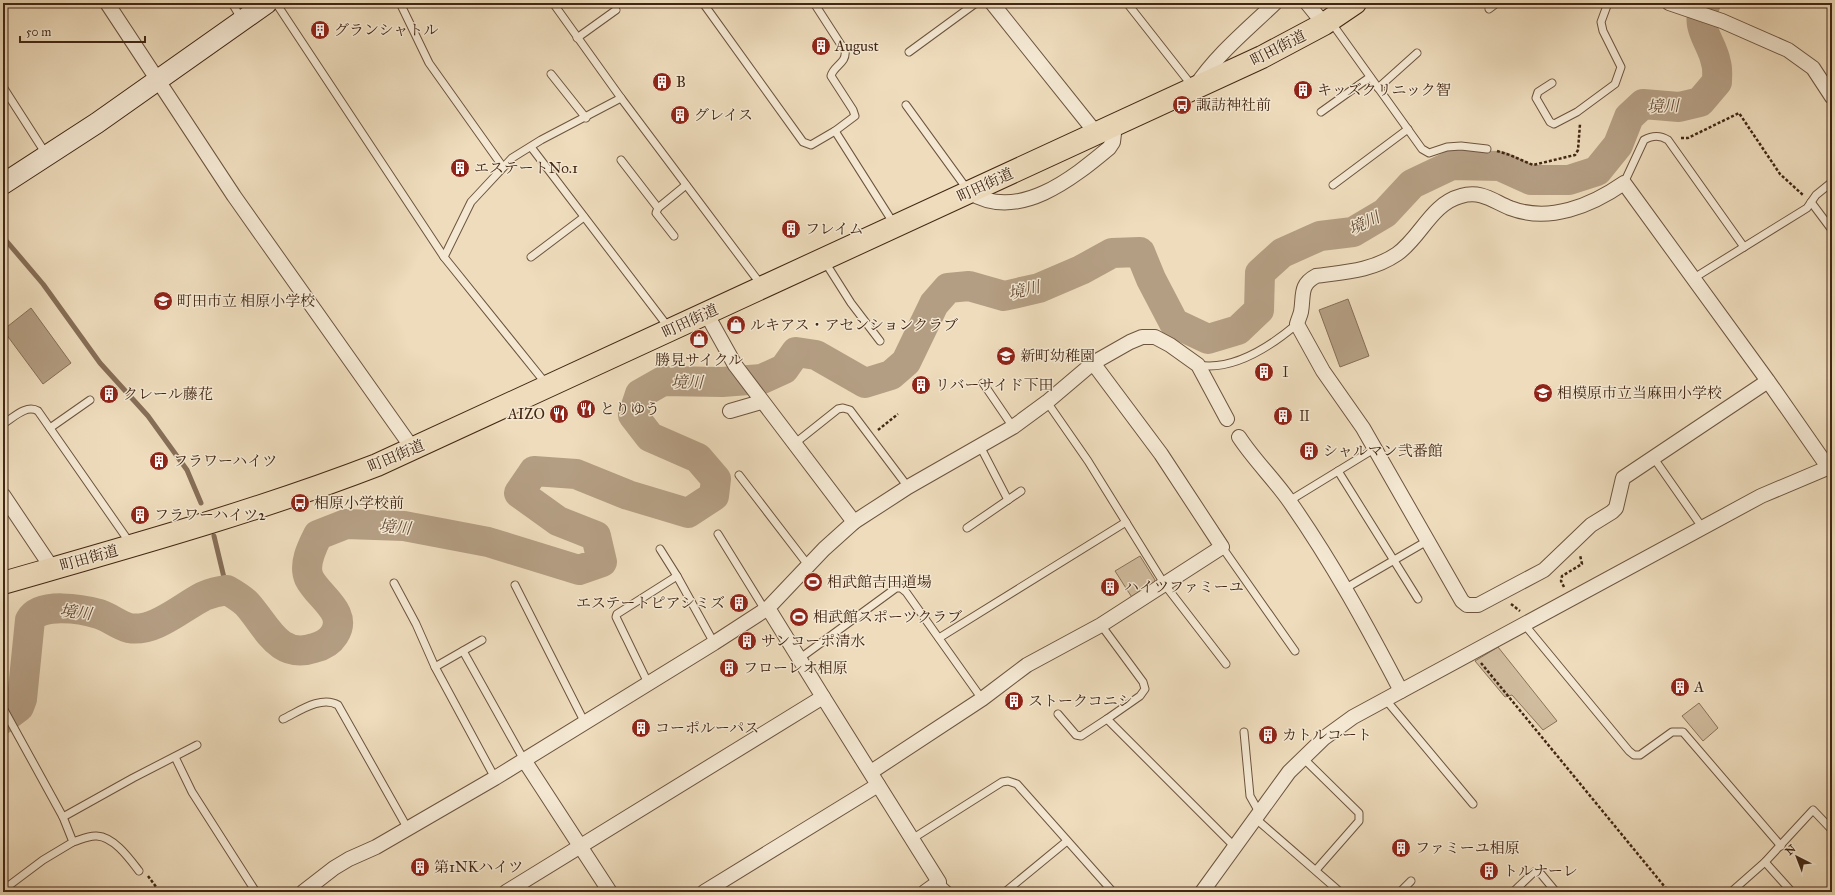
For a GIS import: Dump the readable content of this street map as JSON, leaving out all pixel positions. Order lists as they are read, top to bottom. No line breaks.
{"streets":{"main road":["町田街道"]},"water":["境川"],"places":{"building":["グランシャトル","August","B","キッズクリニック智","グレイス","エステートNo.1","フレイム","Ⅰ","リバーサイド下田","クレール藤花","Ⅱ","シャルマン弐番館","フラワーハイツ","フラワーハイツ2","ハイツファミーユ","エステートピアシミズ","サンコーポ清水","フローレオ相原","A","ストークコニシ","コーポルーパス","カトルコート","ファミーユ相原","第1NKハイツ","トルナーレ"],"bus stop":["諏訪神社前","相原小学校前"],"school or university":["町田市立 相原小学校","新町幼稚園","相模原市立当麻田小学校"],"shop":["ルキアス・アセンションクラブ","勝見サイクル"],"restaurant":["とりゆう","AIZO"],"sports":["相武館吉田道場","相武館スポーツクラブ"]},"scale_bar":"50 m","north":"top left"}
